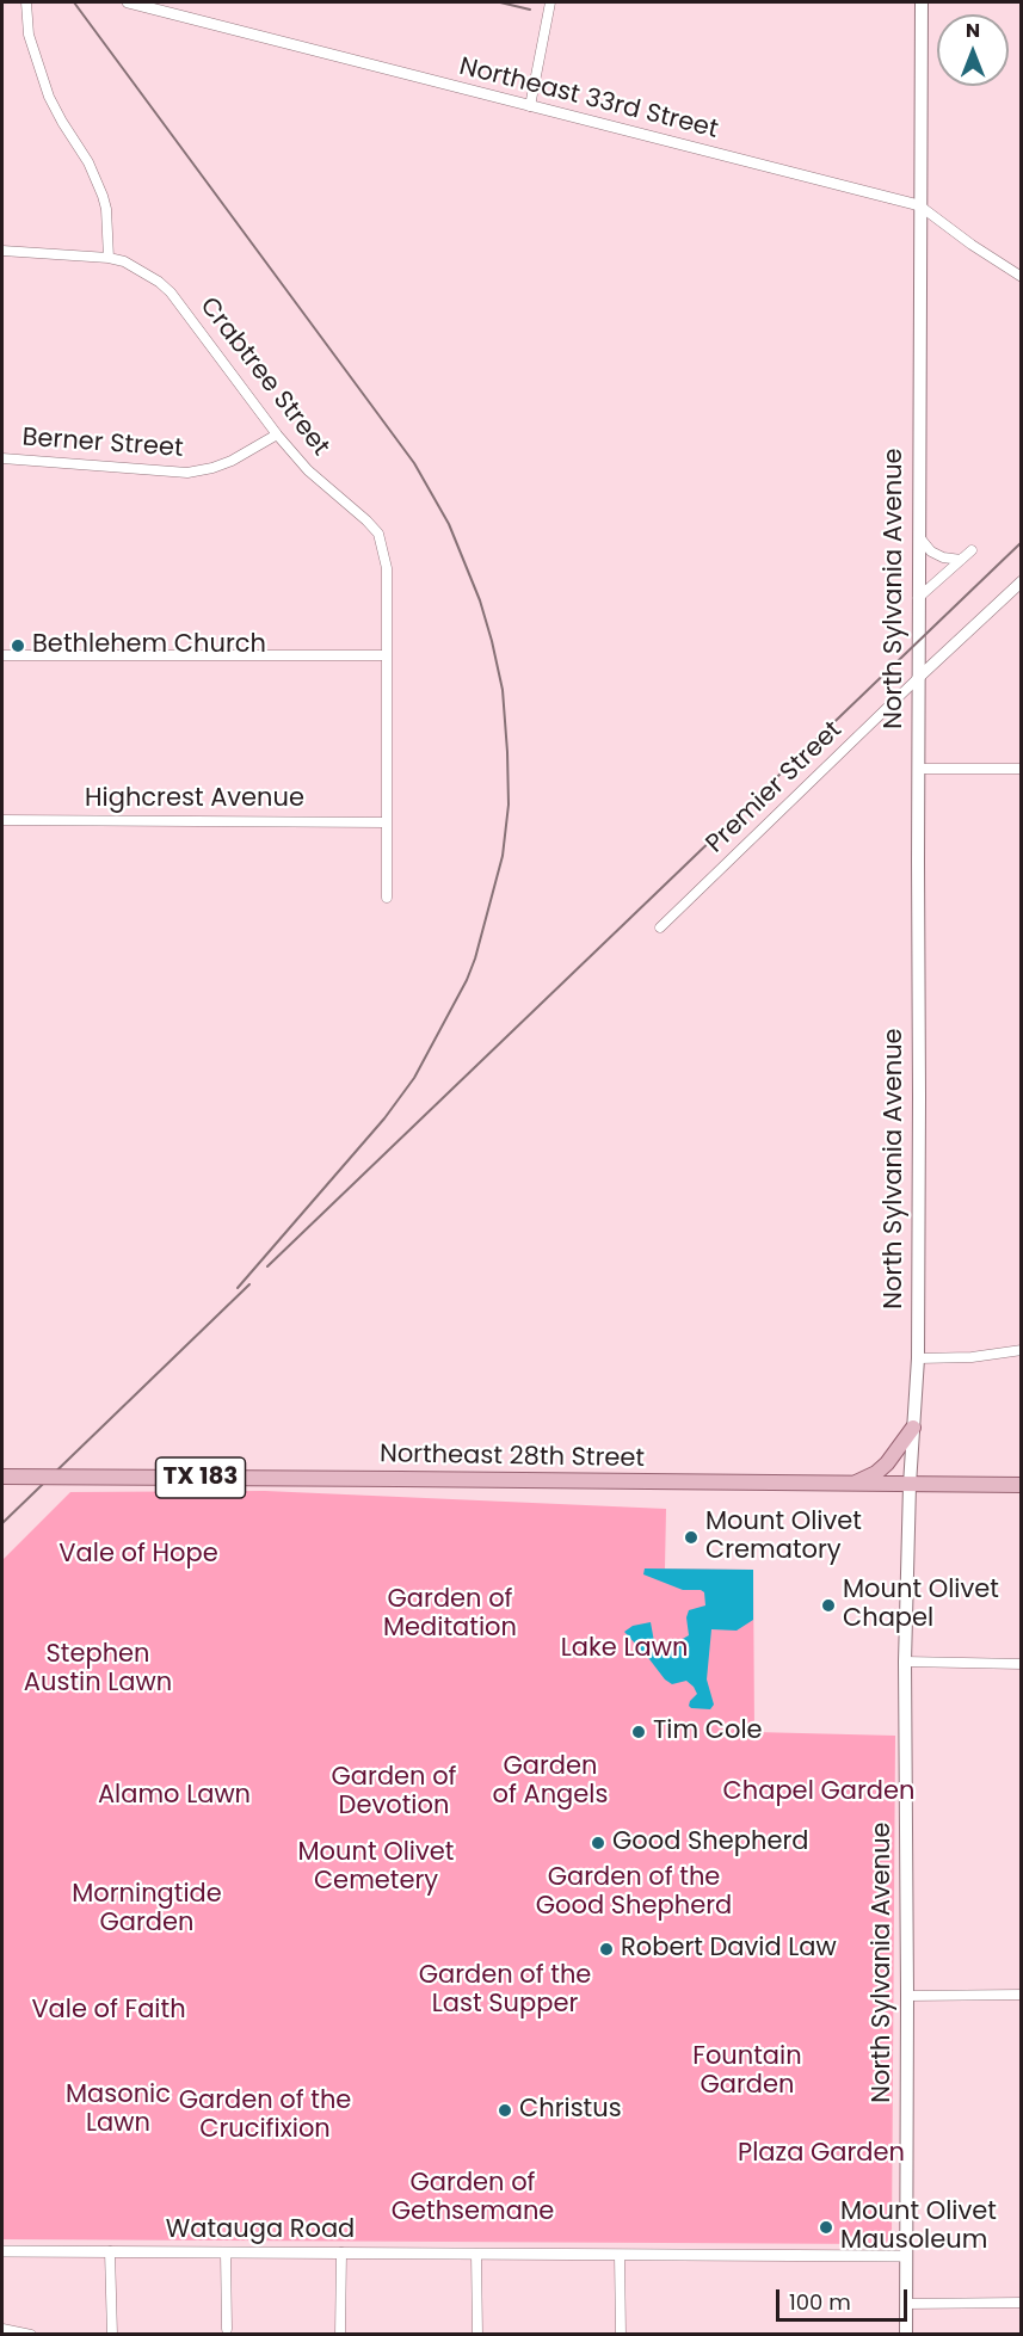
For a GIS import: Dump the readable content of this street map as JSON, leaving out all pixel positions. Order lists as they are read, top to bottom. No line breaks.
{"streets":{"main road":["North Sylvania Avenue","Northeast 28th Street","TX 183"],"street":["Northeast 33rd Street","Crabtree Street","Berner Street","Premier Street","Highcrest Avenue","Watauga Road"]},"crossings":[["Northeast 33rd Street","North Sylvania Avenue"],["Crabtree Street","Berner Street"],["Crabtree Street","Highcrest Avenue"],["North Sylvania Avenue","Premier Street"],["North Sylvania Avenue","Northeast 28th Street"],["North Sylvania Avenue","Watauga Road"]],"parks":["Vale of Hope","Garden of Meditation","Lake Lawn","Stephen Austin Lawn","Garden of Angels","Garden of Devotion","Chapel Garden","Alamo Lawn","Mount Olivet Cemetery","Garden of the Good Shepherd","Morningtide Garden","Garden of the Last Supper","Vale of Faith","Fountain Garden","Masonic Lawn","Garden of the Crucifixion","Plaza Garden","Garden of Gethsemane"],"places":["Bethlehem Church","Mount Olivet Crematory","Mount Olivet Chapel","Tim Cole","Good Shepherd","Robert David Law","Christus","Mount Olivet Mausoleum"],"scale_bar":"100 m","north":"top"}
